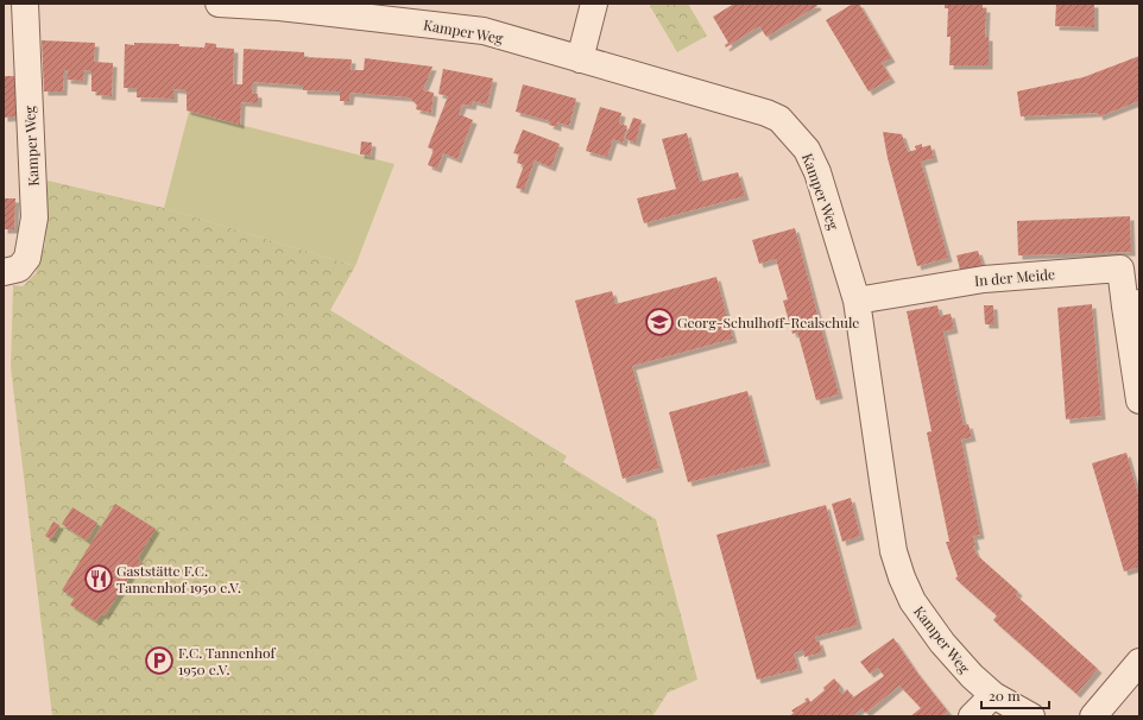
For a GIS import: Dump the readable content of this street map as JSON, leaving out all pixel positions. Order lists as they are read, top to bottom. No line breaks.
{"streets":{"street":["Kamper Weg","In der Meide"]},"crossings":[["Kamper Weg","In der Meide"]],"places":{"school or university":["Georg-Schulhoff-Realschule"],"restaurant":["Gaststätte F.C. Tannenhof 1950 e.V."],"parking":["F.C. Tannenhof 1950 e.V."]},"scale_bar":"20 m"}
